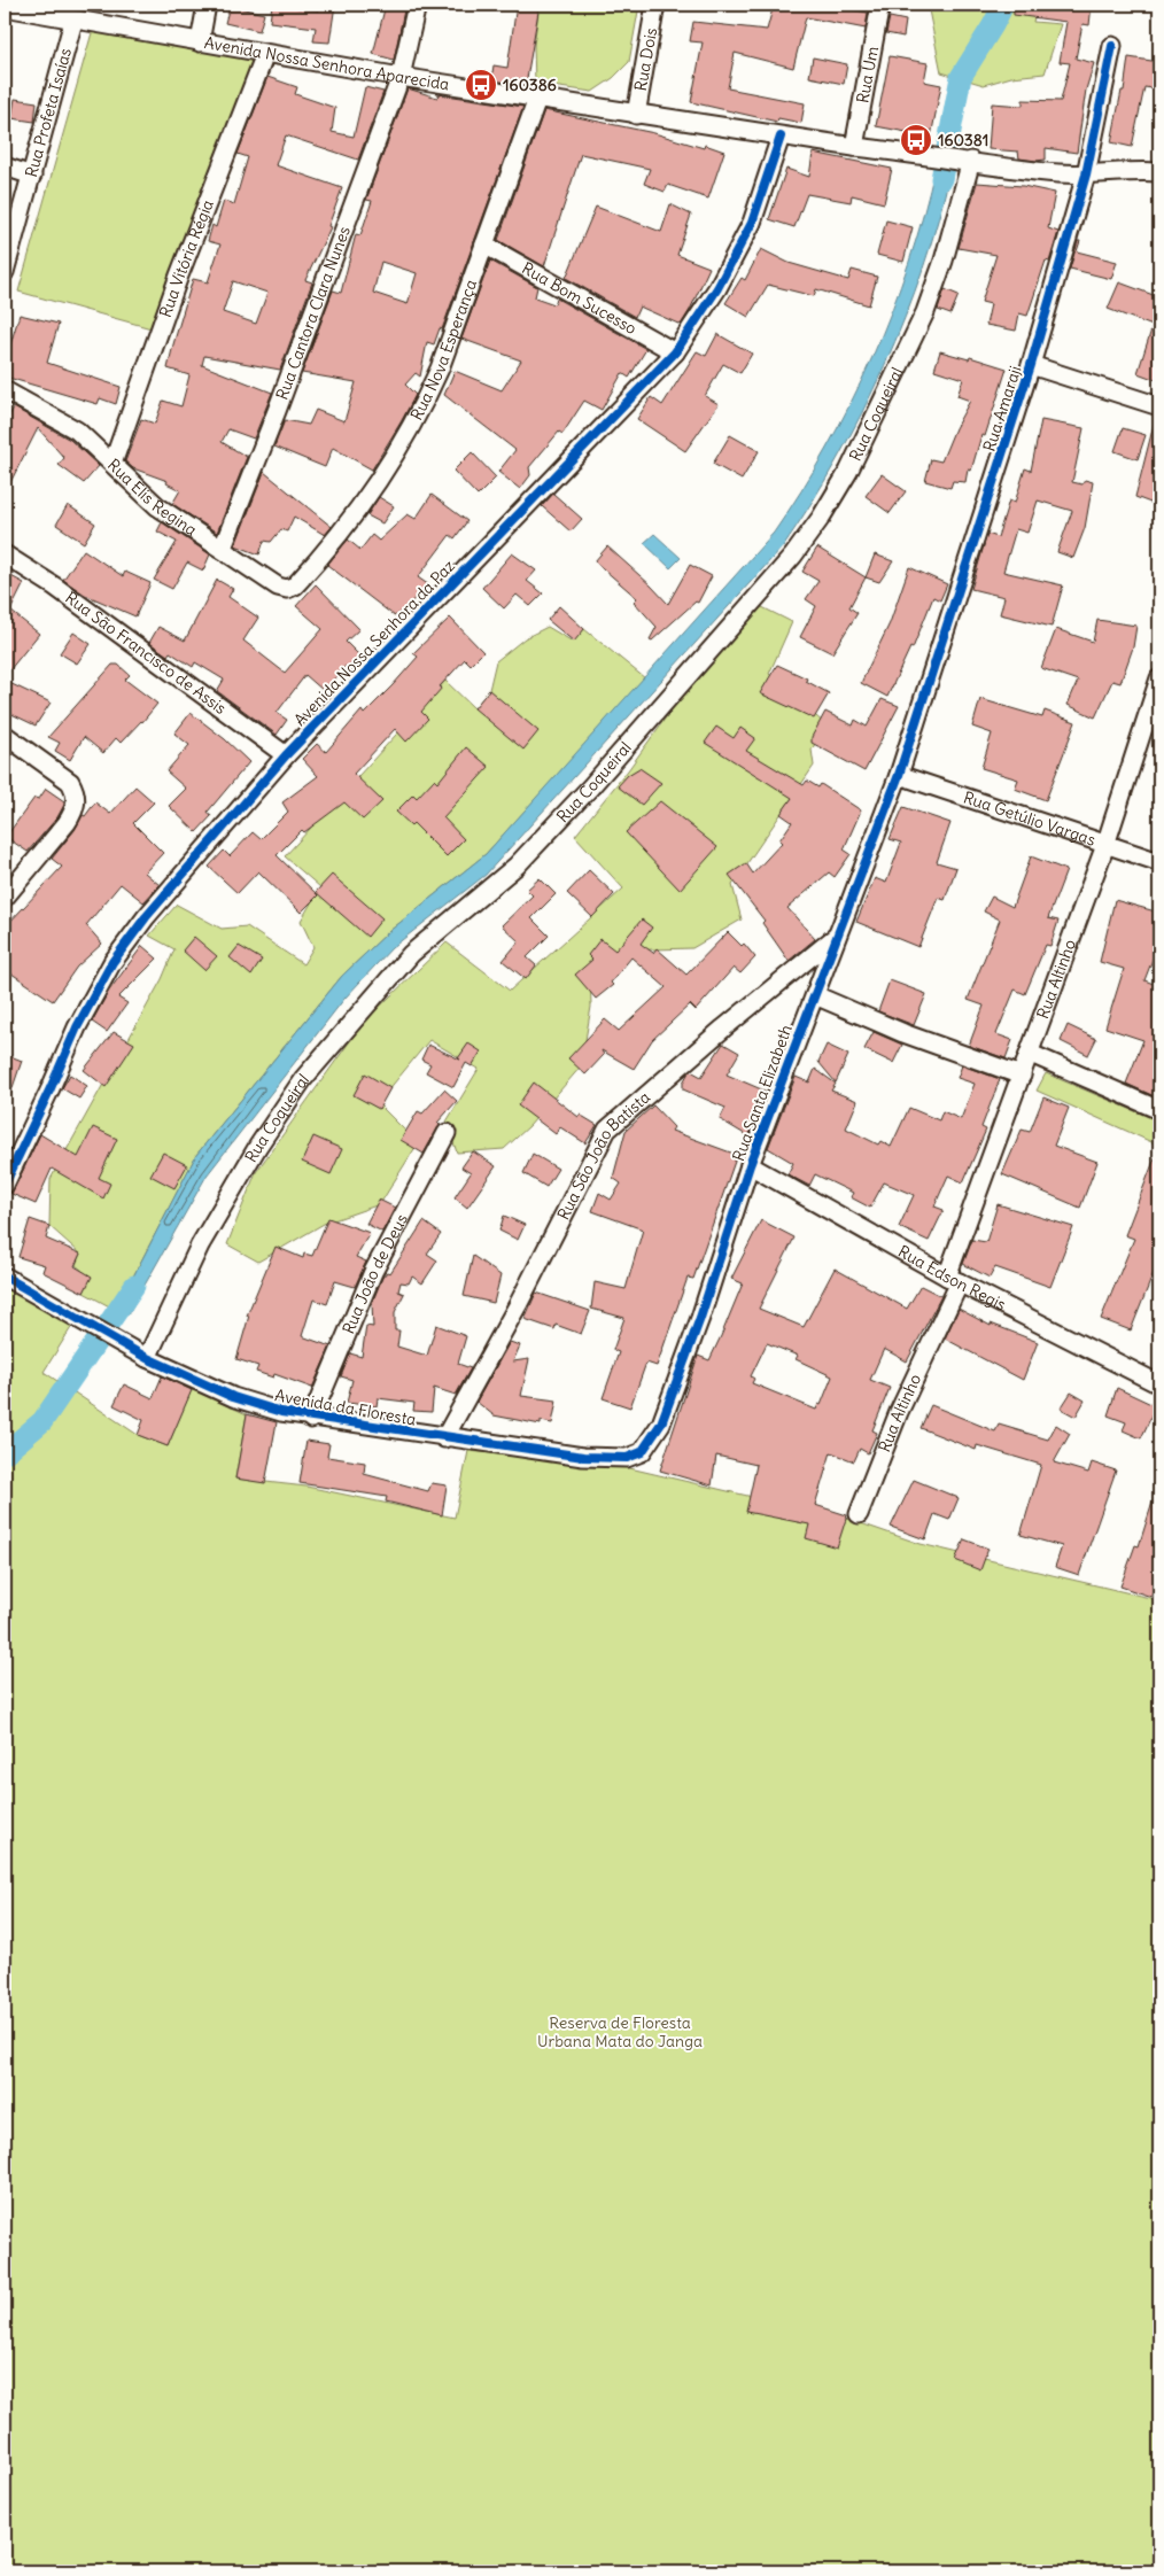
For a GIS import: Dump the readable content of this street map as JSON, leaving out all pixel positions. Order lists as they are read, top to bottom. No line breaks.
{"streets":{"street":["Rua Dois","Avenida Nossa Senhora Aparecida","Rua Um","Rua Profeta Isaías","Rua Vitória Régia","Rua Bom Sucesso","Rua Cantora Clara Nunes","Rua Nova Esperança","Rua Amaraji","Rua Coqueiral","Rua Elis Regina","Avenida Nossa Senhora da Paz","Rua São Francisco de Assis","Rua Getúlio Vargas","Rua Altinho","Rua Santa Elizabeth","Rua São João Batista","Rua João de Deus","Rua Edson Regis","Avenida da Floresta"]},"crossings":[["Rua Dois","Avenida Nossa Senhora Aparecida"],["Avenida Nossa Senhora Aparecida","Rua Um"],["Avenida Nossa Senhora Aparecida","Rua Profeta Isaías"],["Avenida Nossa Senhora Aparecida","Rua Vitória Régia"],["Avenida Nossa Senhora Aparecida","Rua Cantora Clara Nunes"],["Avenida Nossa Senhora Aparecida","Rua Nova Esperança"],["Avenida Nossa Senhora Aparecida","Rua Amaraji"],["Avenida Nossa Senhora Aparecida","Rua Coqueiral"],["Avenida Nossa Senhora Aparecida","Avenida Nossa Senhora da Paz"],["Rua Vitória Régia","Rua Elis Regina"],["Rua Bom Sucesso","Rua Nova Esperança"],["Rua Bom Sucesso","Avenida Nossa Senhora da Paz"],["Rua Cantora Clara Nunes","Rua Elis Regina"],["Rua Nova Esperança","Rua Elis Regina"],["Rua Amaraji","Rua Getúlio Vargas"],["Rua Amaraji","Rua Santa Elizabeth"],["Rua Coqueiral","Avenida da Floresta"],["Avenida Nossa Senhora da Paz","Rua São Francisco de Assis"],["Rua Getúlio Vargas","Rua Altinho"],["Rua Getúlio Vargas","Rua Santa Elizabeth"],["Rua Altinho","Rua Edson Regis"],["Rua Santa Elizabeth","Rua São João Batista"],["Rua Santa Elizabeth","Rua Edson Regis"],["Rua Santa Elizabeth","Avenida da Floresta"],["Rua São João Batista","Avenida da Floresta"],["Rua João de Deus","Avenida da Floresta"]],"parks":["Reserva de Floresta Urbana Mata do Janga"],"places":{"bus stop":["160386","160381"]}}
